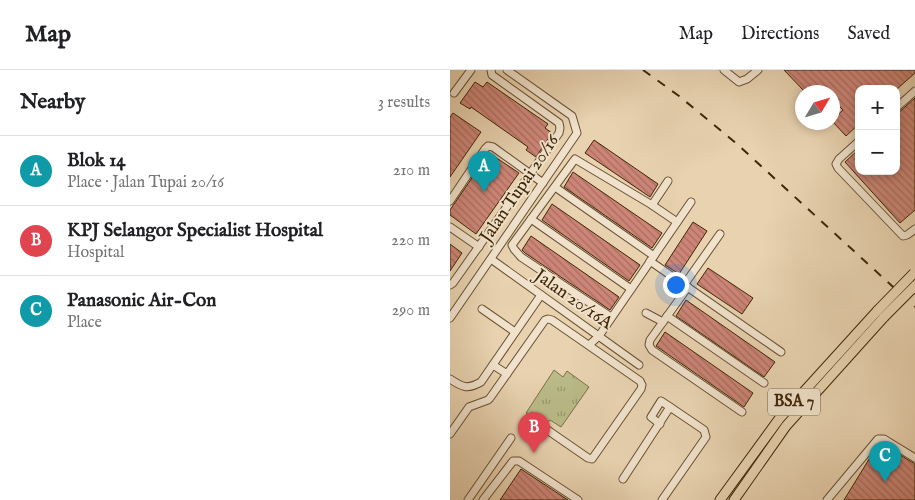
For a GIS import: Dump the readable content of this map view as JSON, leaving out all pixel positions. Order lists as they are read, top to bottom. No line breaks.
{"streets":{"main road":["BSA 7"],"street":["Jalan Tupai 20/16","Jalan 20/16A"]},"crossings":[["Jalan Tupai 20/16","Jalan 20/16A"]],"north":"top right","page":{"header":"Map","nav":["Map","Directions","Saved"],"heading":["Nearby","3 results"],"map_buttons":["+","−"],"list":[{"mark":"A","name":"Blok 14","note":"Place · Jalan Tupai 20/16","value":"210 m"},{"mark":"B","name":"KPJ Selangor Specialist Hospital","note":"Hospital","value":"220 m"},{"mark":"C","name":"Panasonic Air-Con","note":"Place","value":"290 m"}],"pins":["A","B","C"]}}
